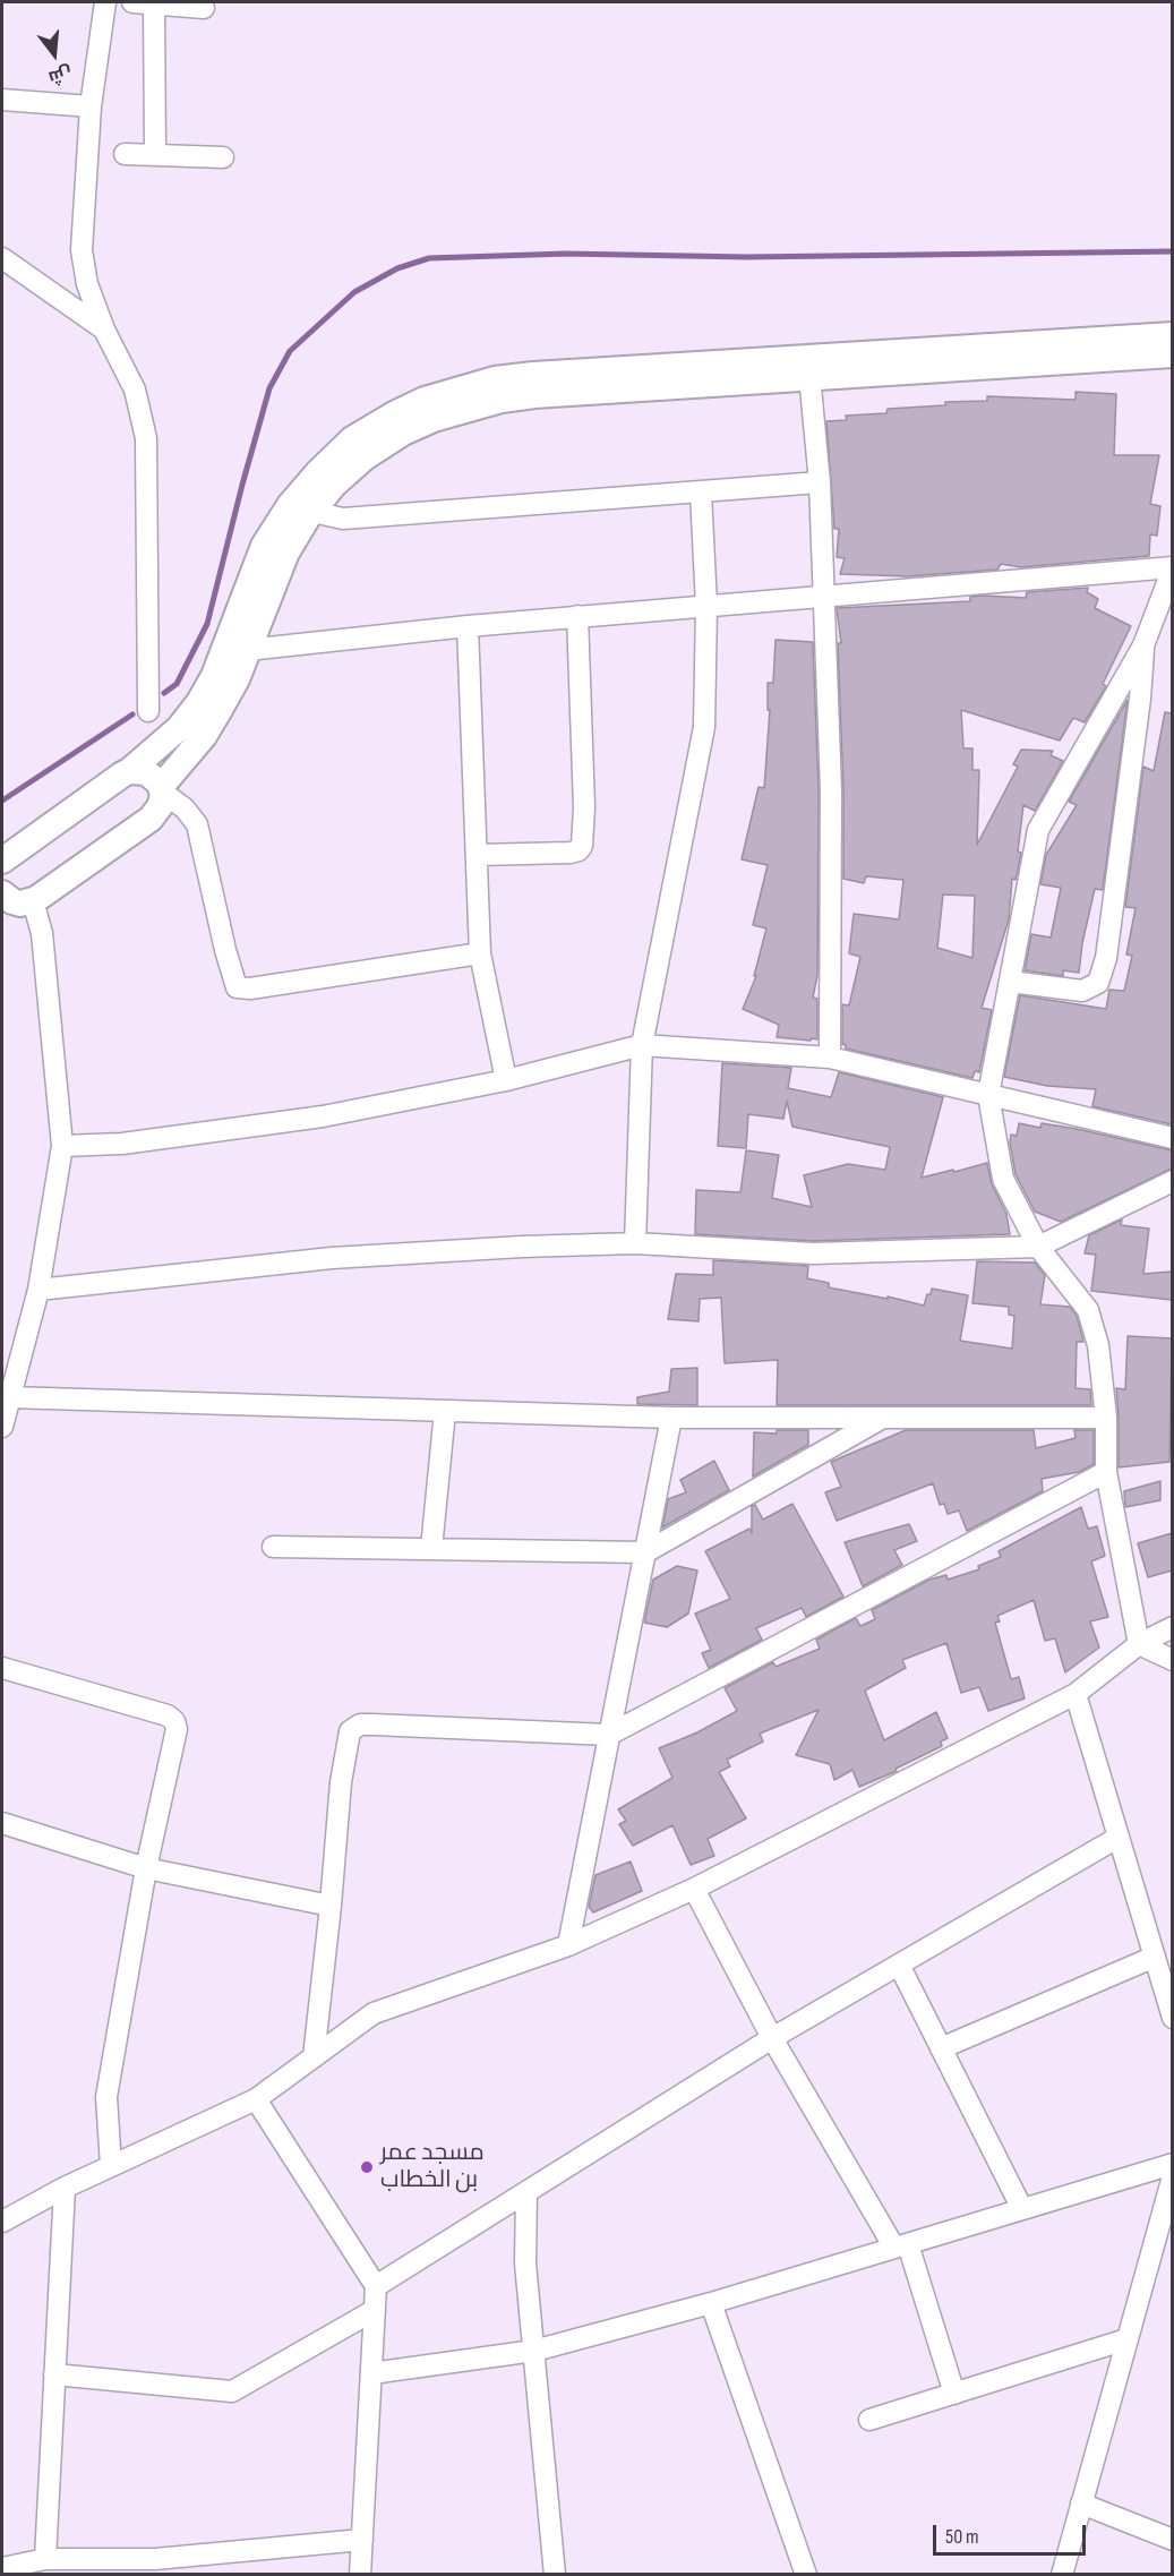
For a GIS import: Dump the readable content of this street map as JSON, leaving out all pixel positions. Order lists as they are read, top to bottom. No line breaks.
{"places":["مسجد عمر بن الخطاب"],"scale_bar":"50 m","north":"bottom"}
